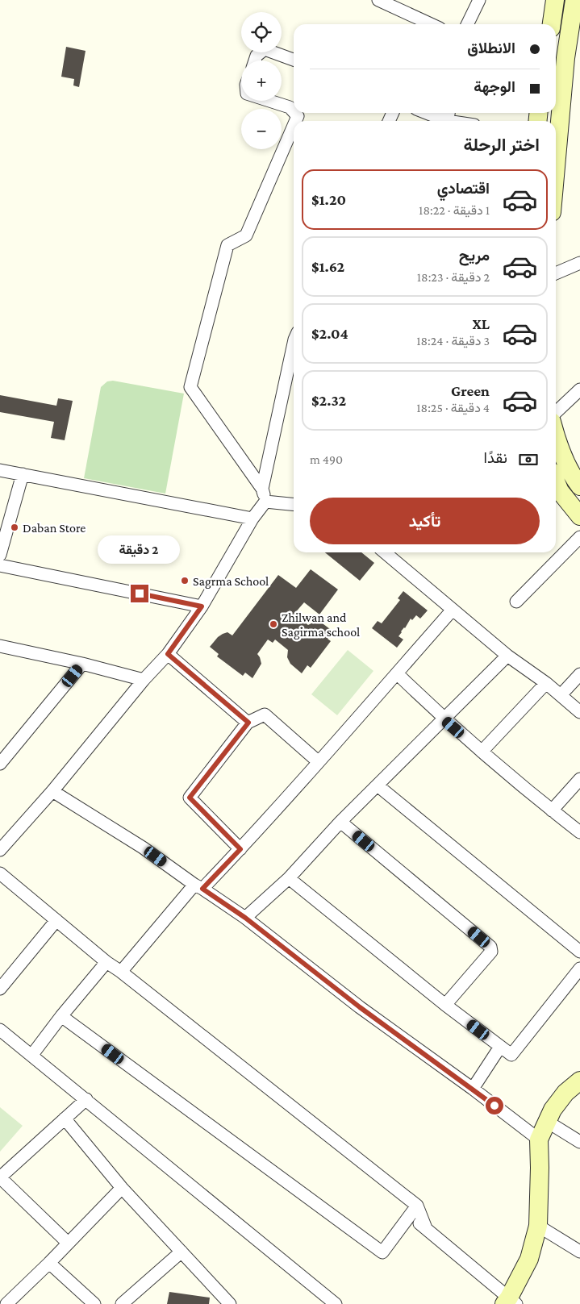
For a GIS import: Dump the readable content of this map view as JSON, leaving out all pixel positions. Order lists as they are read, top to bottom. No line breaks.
{"places":["Daban Store","Sagrma School","Zhilwan and Sagirma school"],"page":{"map_buttons":["+","−"],"banner":["الانطلاق","الوجهة"],"heading":"اختر الرحلة","list":[{"name":"اقتصادي","note":"1 دقيقة · 18:22","value":"$1.20"},{"name":"مريح","note":"2 دقيقة · 18:23","value":"$1.62"},{"name":"XL","note":"3 دقيقة · 18:24","value":"$2.04"},{"name":"Green","note":"4 دقيقة · 18:25","value":"$2.32"}],"pay":["نقدًا","490 m"],"buttons":"تأكيد","bubble":"2 دقيقة"}}
